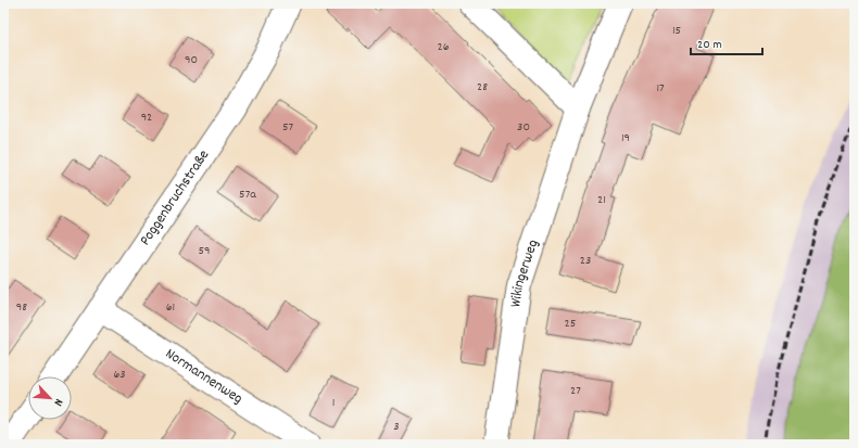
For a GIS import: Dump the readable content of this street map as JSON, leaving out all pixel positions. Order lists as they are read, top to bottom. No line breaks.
{"streets":{"street":["Poggenbruchstraße","Wikingerweg","Normannenweg"]},"crossings":[["Poggenbruchstraße","Normannenweg"]],"house_numbers":["15","26","90","28","17","92","57","30","19","57a","21","59","23","98","61","25","63","27","1","3"],"scale_bar":"20 m","north":"bottom right"}
